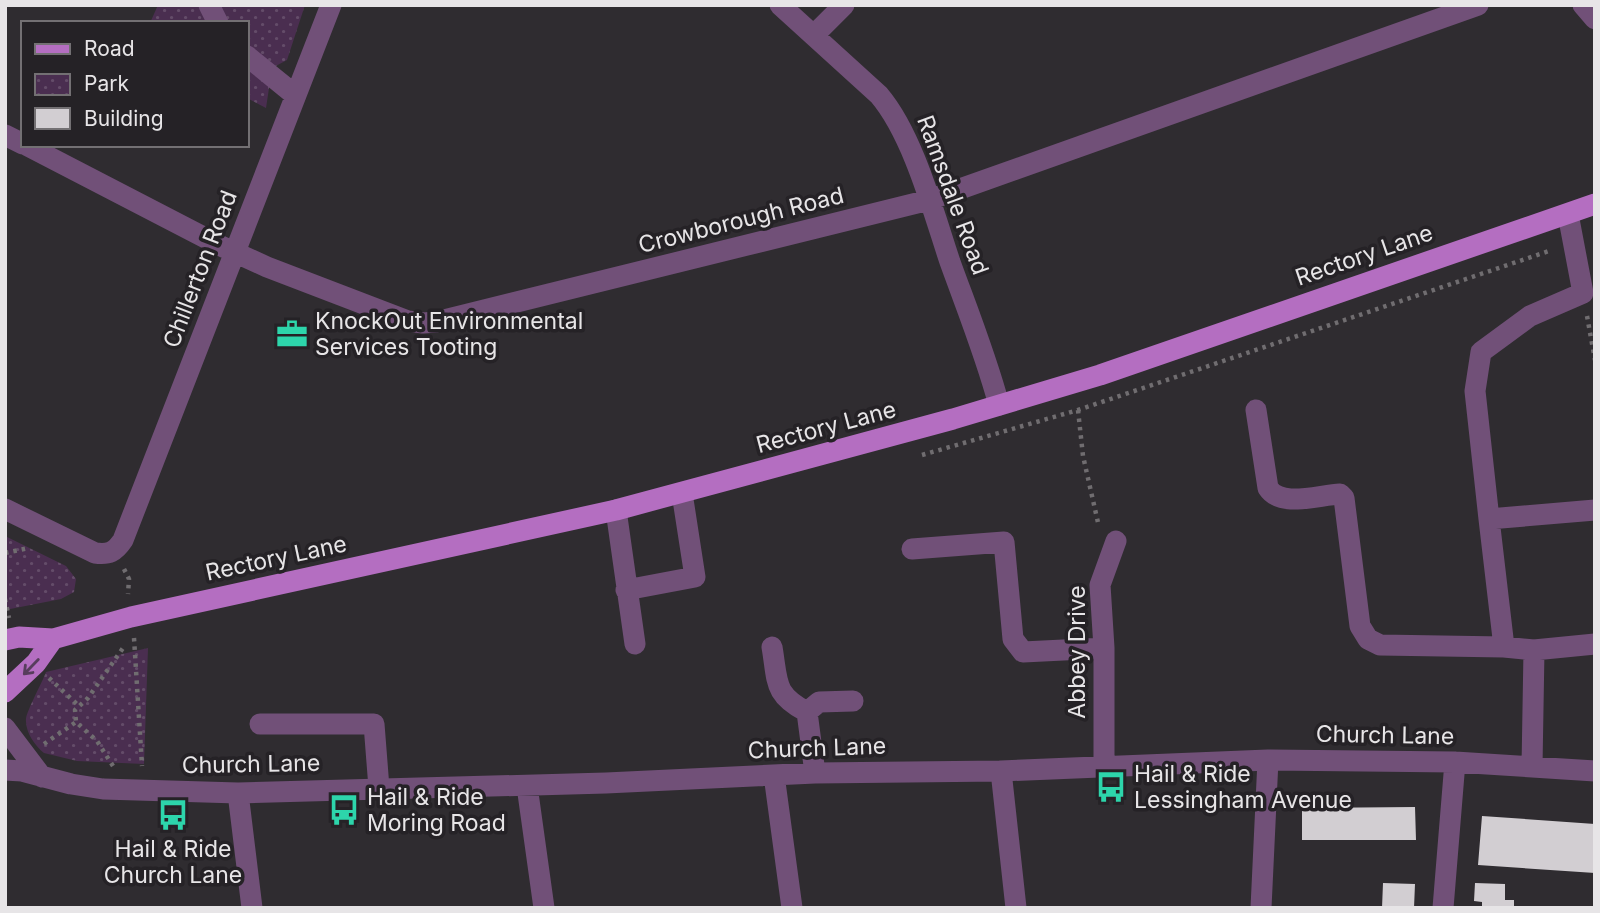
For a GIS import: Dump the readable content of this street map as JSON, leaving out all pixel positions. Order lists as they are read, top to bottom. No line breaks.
{"streets":{"main road":["Rectory Lane"],"street":["Ramsdale Road","Crowborough Road","Chillerton Road","Abbey Drive","Church Lane"]},"crossings":[["Ramsdale Road","Crowborough Road"],["Ramsdale Road","Rectory Lane"],["Crowborough Road","Chillerton Road"],["Abbey Drive","Church Lane"]],"places":{"office":["KnockOut Environmental Services Tooting"],"bus stop":["Hail & Ride Lessingham Avenue","Hail & Ride Moring Road","Hail & Ride Church Lane"]},"legend":["Road","Park","Building"]}
